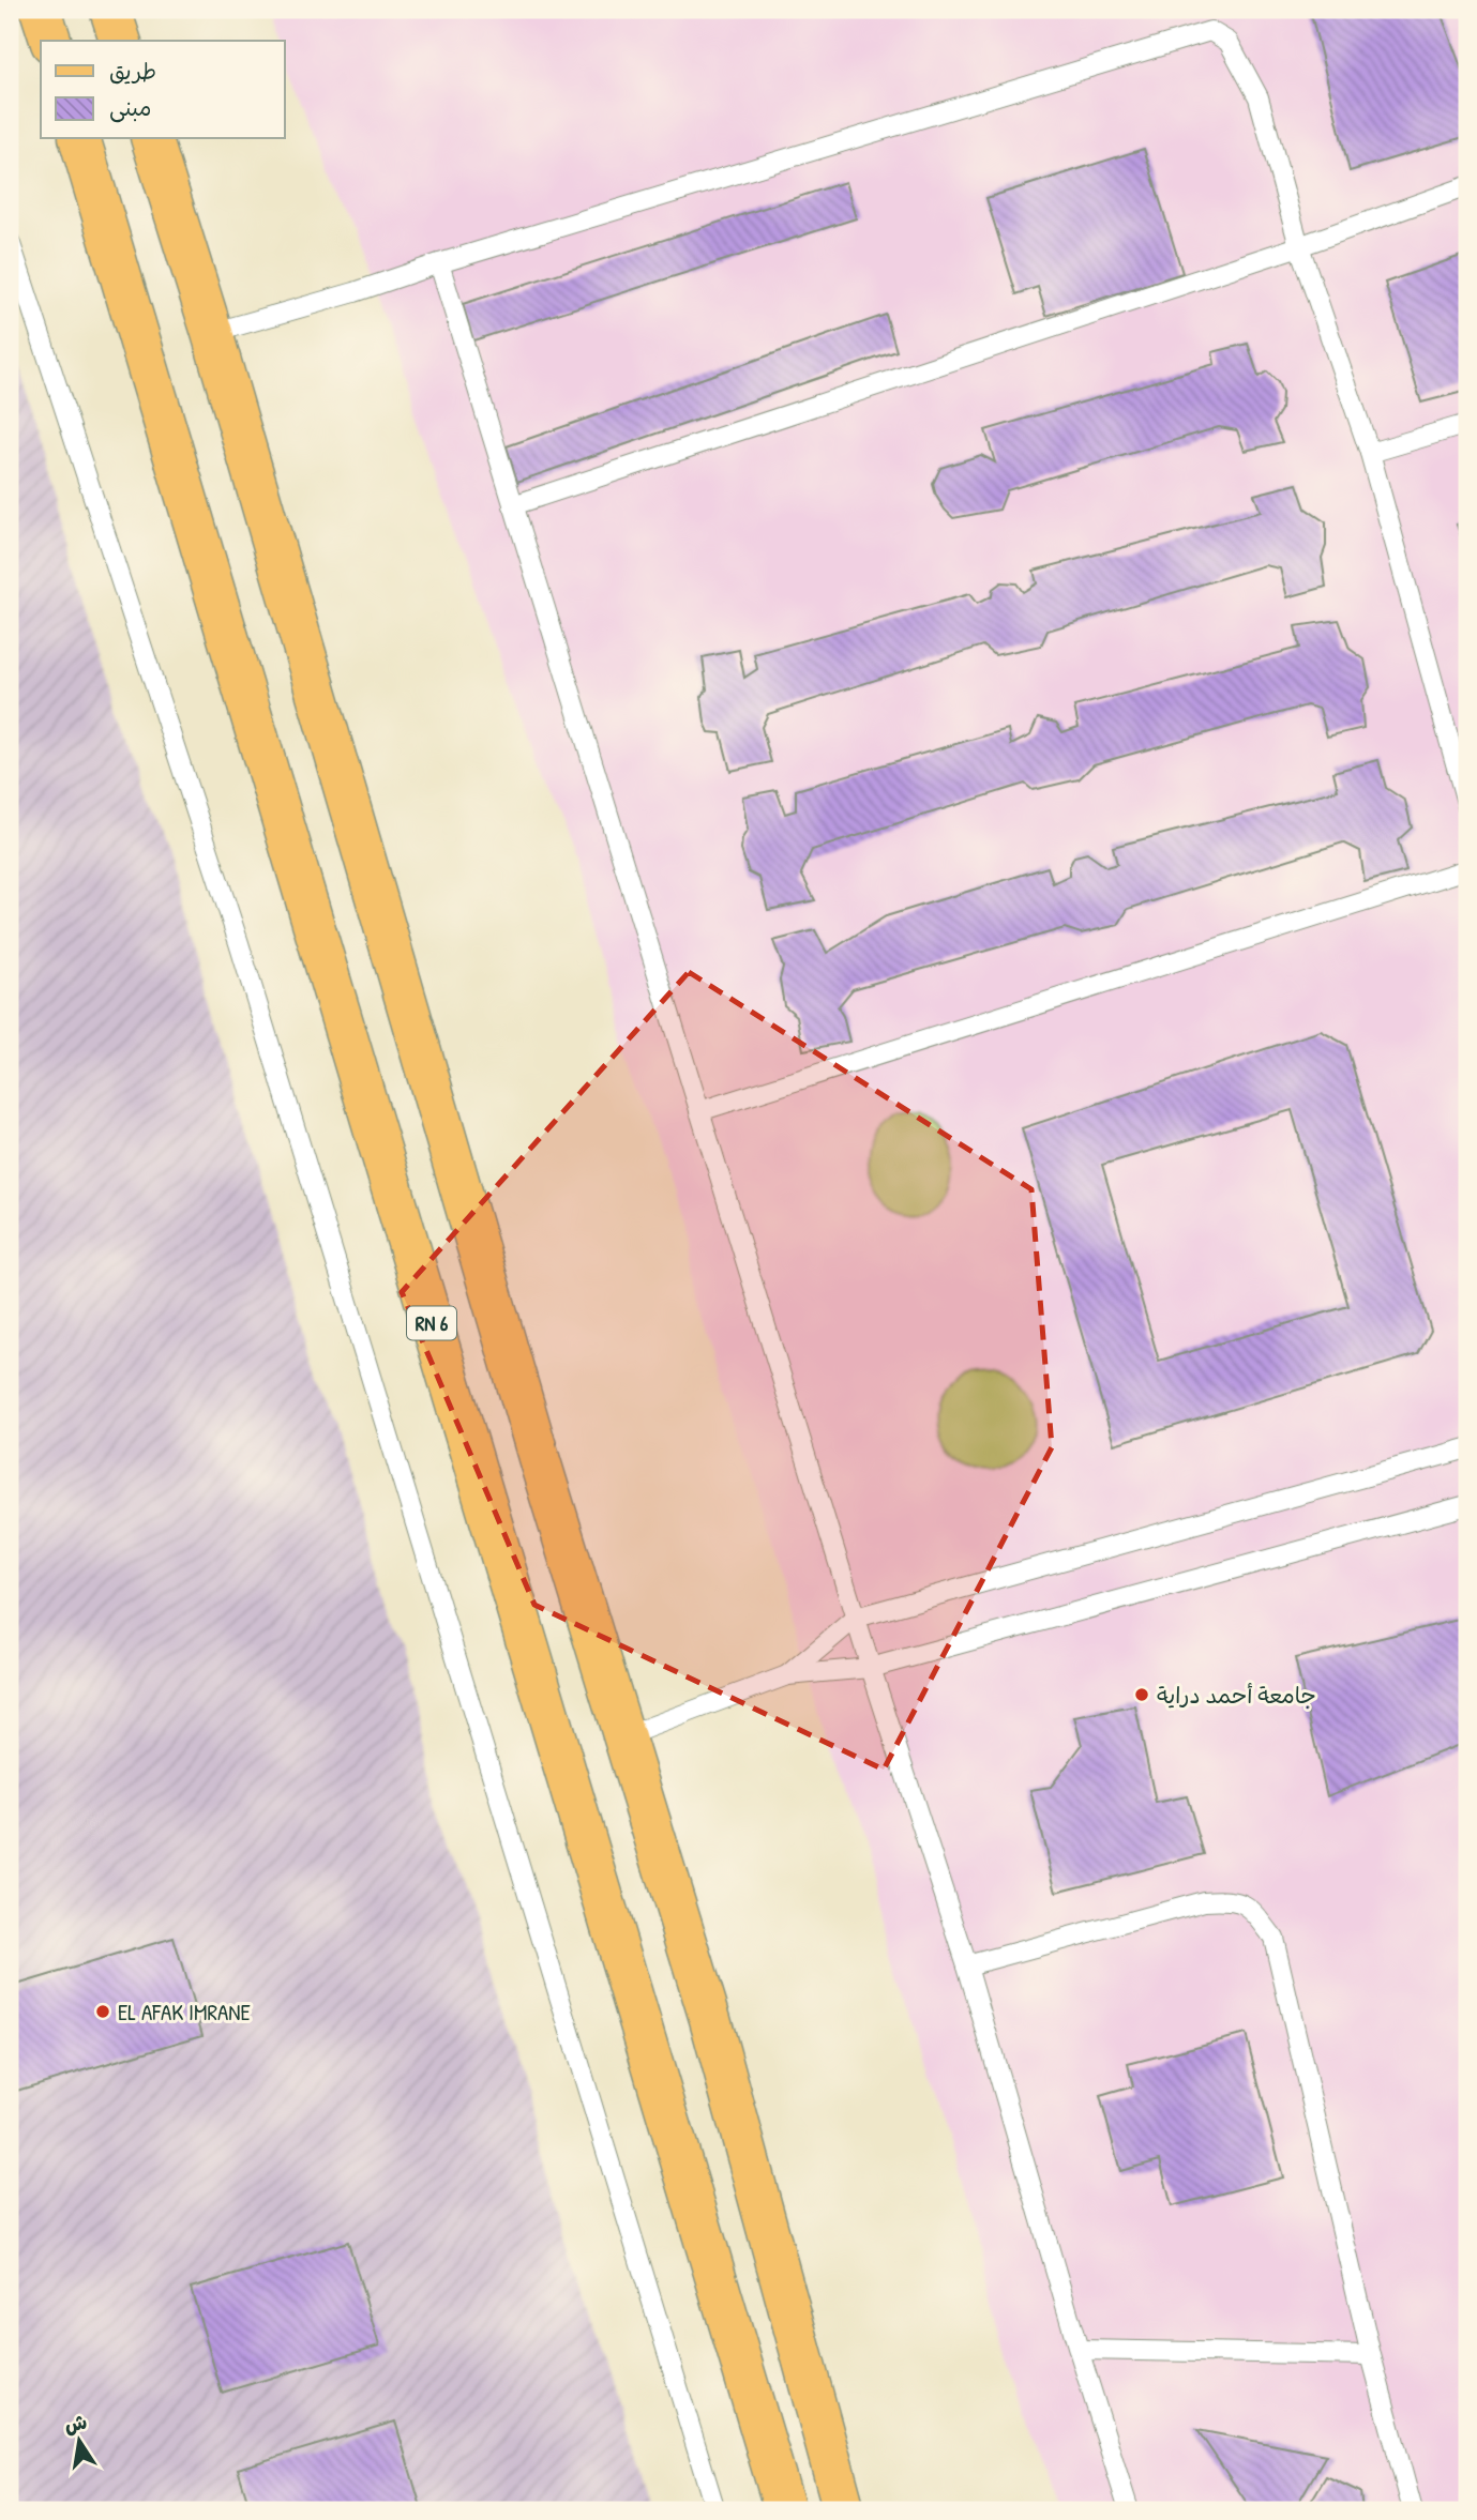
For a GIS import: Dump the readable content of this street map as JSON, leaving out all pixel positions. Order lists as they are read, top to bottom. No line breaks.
{"streets":{"main road":["RN 6"]},"places":["جامعة أحمد دراية","EL AFAK IMRANE"],"legend":["طريق","مبنى"],"north":"top"}
